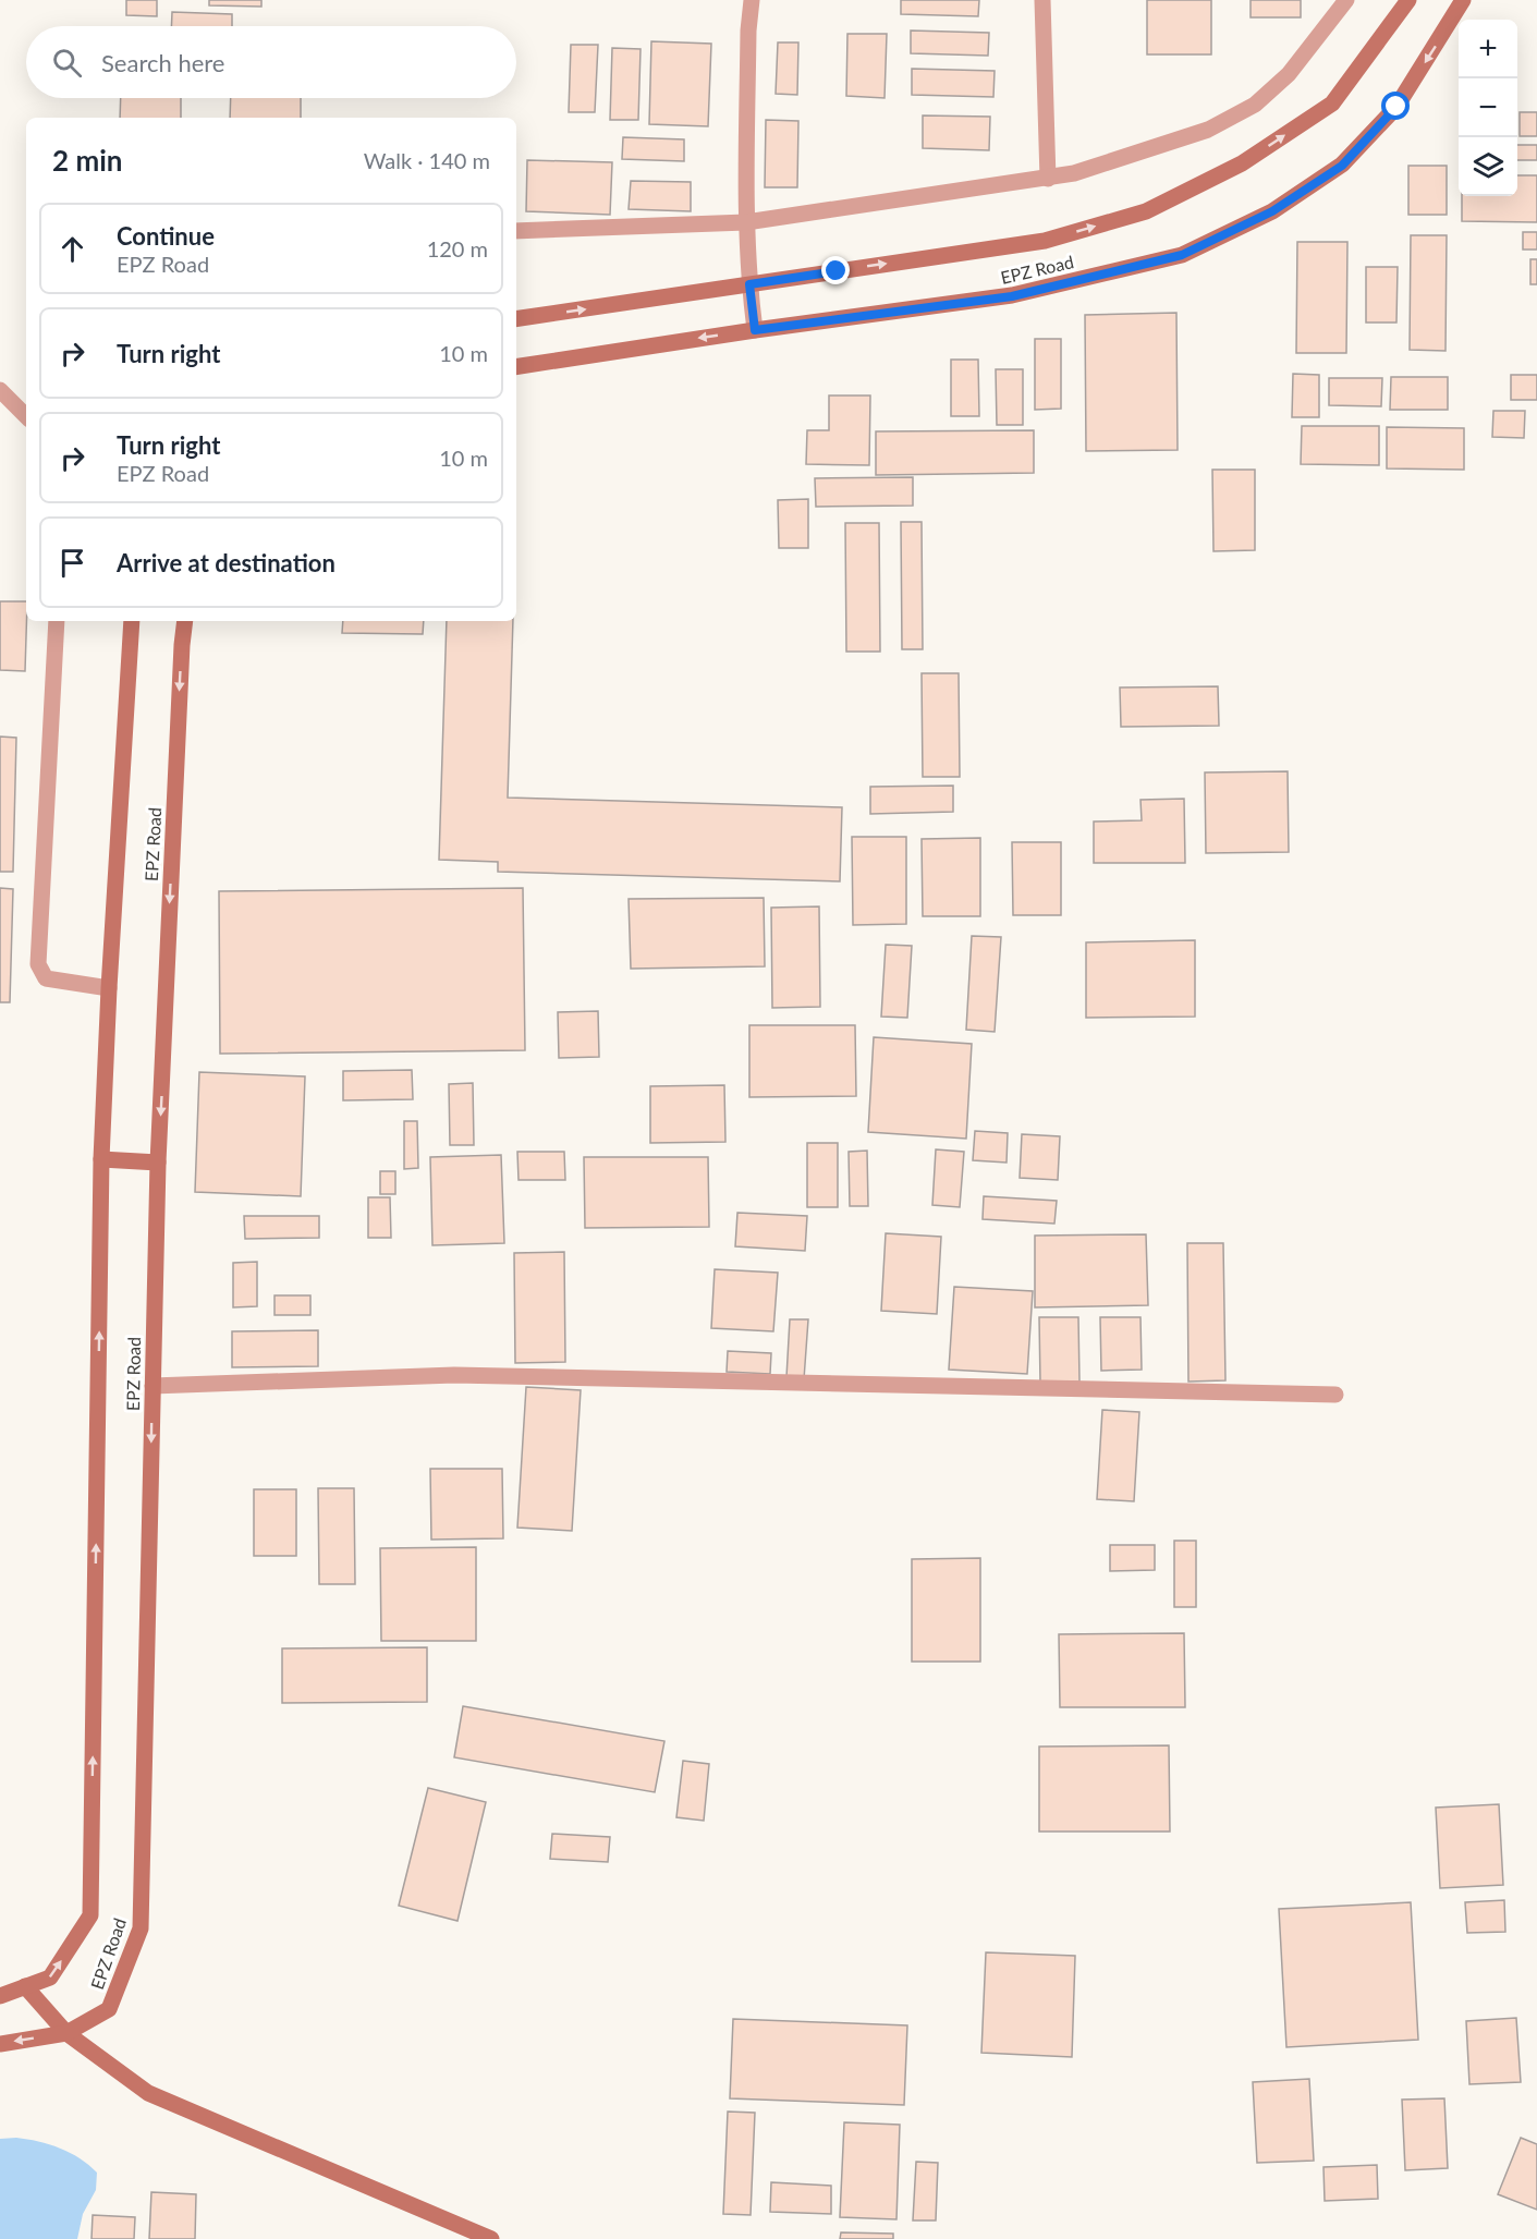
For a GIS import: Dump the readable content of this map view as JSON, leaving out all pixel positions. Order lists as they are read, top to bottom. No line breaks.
{"streets":{"main road":["EPZ Road"]},"page":{"map_buttons":["+","−"],"search":"Search here","heading":["2 min","Walk · 140 m"],"list":[["Continue","EPZ Road","120 m"],["Turn right","10 m"],["Turn right","EPZ Road","10 m"],"Arrive at destination"]}}
